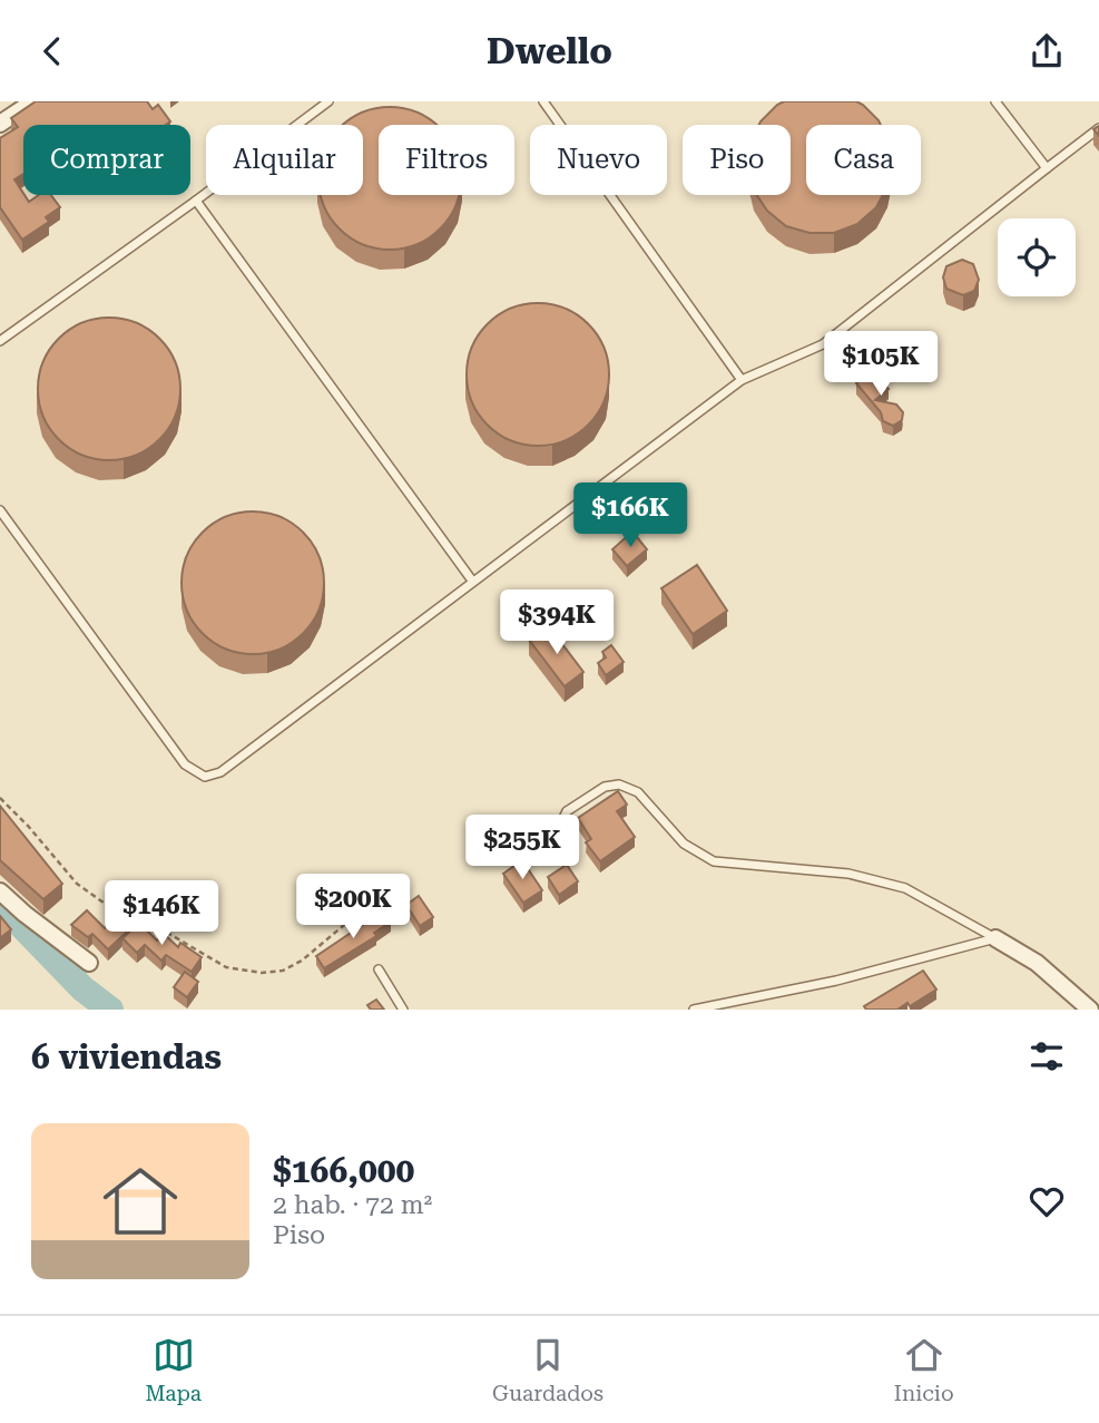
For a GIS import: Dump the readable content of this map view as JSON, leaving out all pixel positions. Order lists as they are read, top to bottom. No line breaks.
{"page":{"header":"Dwello","chip":["Comprar","Alquilar","Filtros","Nuevo","Piso","Casa"],"price":["$105K","$166K","$394K","$255K","$200K","$146K"],"heading":"6 viviendas","list":[{"name":"$166,000","note":"2 hab. · 72 m² · Piso"}],"tabs":["Mapa","Guardados","Inicio"]}}
